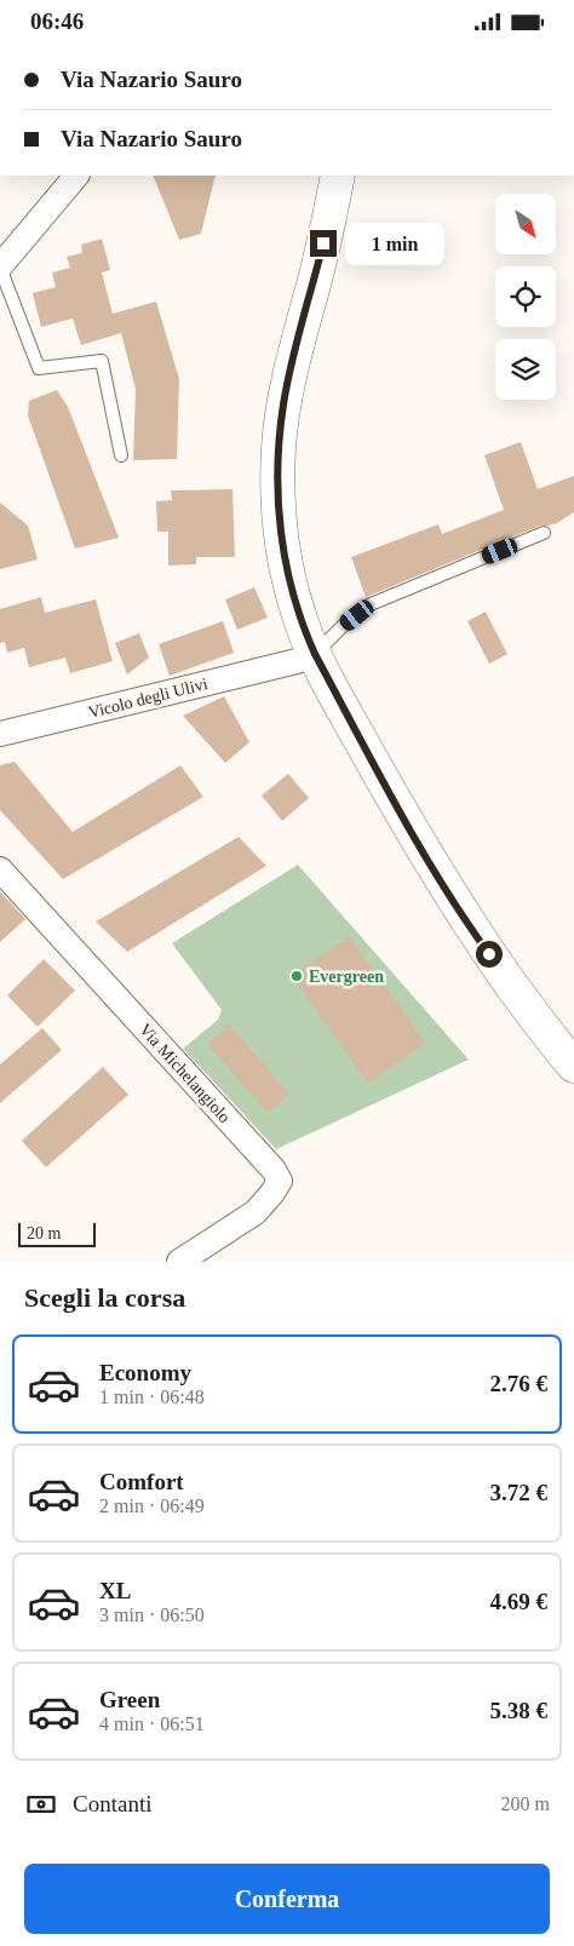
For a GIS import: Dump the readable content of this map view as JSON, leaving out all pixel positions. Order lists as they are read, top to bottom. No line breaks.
{"streets":{"street":["Vicolo degli Ulivi","Via Michelangiolo"]},"places":["Evergreen"],"scale_bar":"20 m","north":"bottom right","page":{"status":"06:46","banner":["Via Nazario Sauro","Via Nazario Sauro"],"bubble":"1 min","scale":"20 m","heading":"Scegli la corsa","list":[{"name":"Economy","note":"1 min · 06:48","value":"2.76 €"},{"name":"Comfort","note":"2 min · 06:49","value":"3.72 €"},{"name":"XL","note":"3 min · 06:50","value":"4.69 €"},{"name":"Green","note":"4 min · 06:51","value":"5.38 €"}],"pay":["Contanti","200 m"],"buttons":"Conferma"}}
